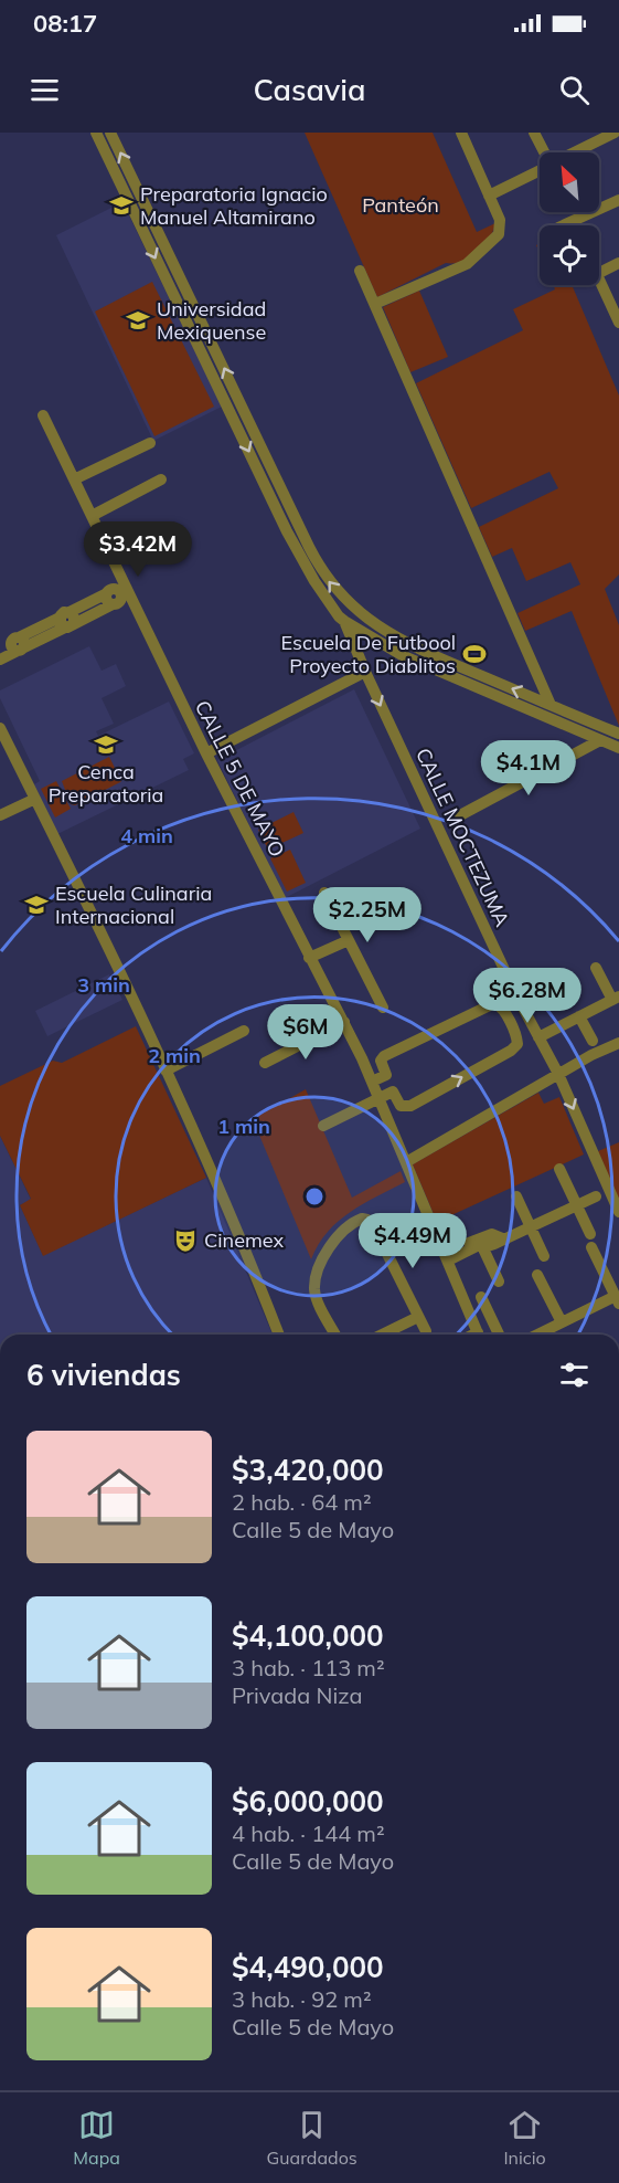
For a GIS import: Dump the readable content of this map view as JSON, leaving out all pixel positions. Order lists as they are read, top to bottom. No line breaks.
{"streets":{"street":["CALLE 5 DE MAYO","CALLE MOCTEZUMA"]},"one_way":["CALLE MOCTEZUMA"],"parks":["Panteón"],"places":{"school or university":["Preparatoria Ignacio Manuel Altamirano","Universidad Mexiquense","Cenca Preparatoria","Escuela Culinaria Internacional"],"sports":["Escuela De Futbool Proyecto Diablitos"],"theatre":["Cinemex"]},"north":"top left","page":{"status":"08:17","header":"Casavia","price":["$3.42M","$4.1M","$2.25M","$6.28M","$6M","$4.49M"],"heading":"6 viviendas","list":[{"name":"$3,420,000","note":"2 hab. · 64 m² · Calle 5 de Mayo"},{"name":"$4,100,000","note":"3 hab. · 113 m² · Privada Niza"},{"name":"$6,000,000","note":"4 hab. · 144 m² · Calle 5 de Mayo"},{"name":"$4,490,000","note":"3 hab. · 92 m² · Calle 5 de Mayo"}],"tabs":["Mapa","Guardados","Inicio"]},"rings":["4 min","3 min","2 min","1 min"]}
